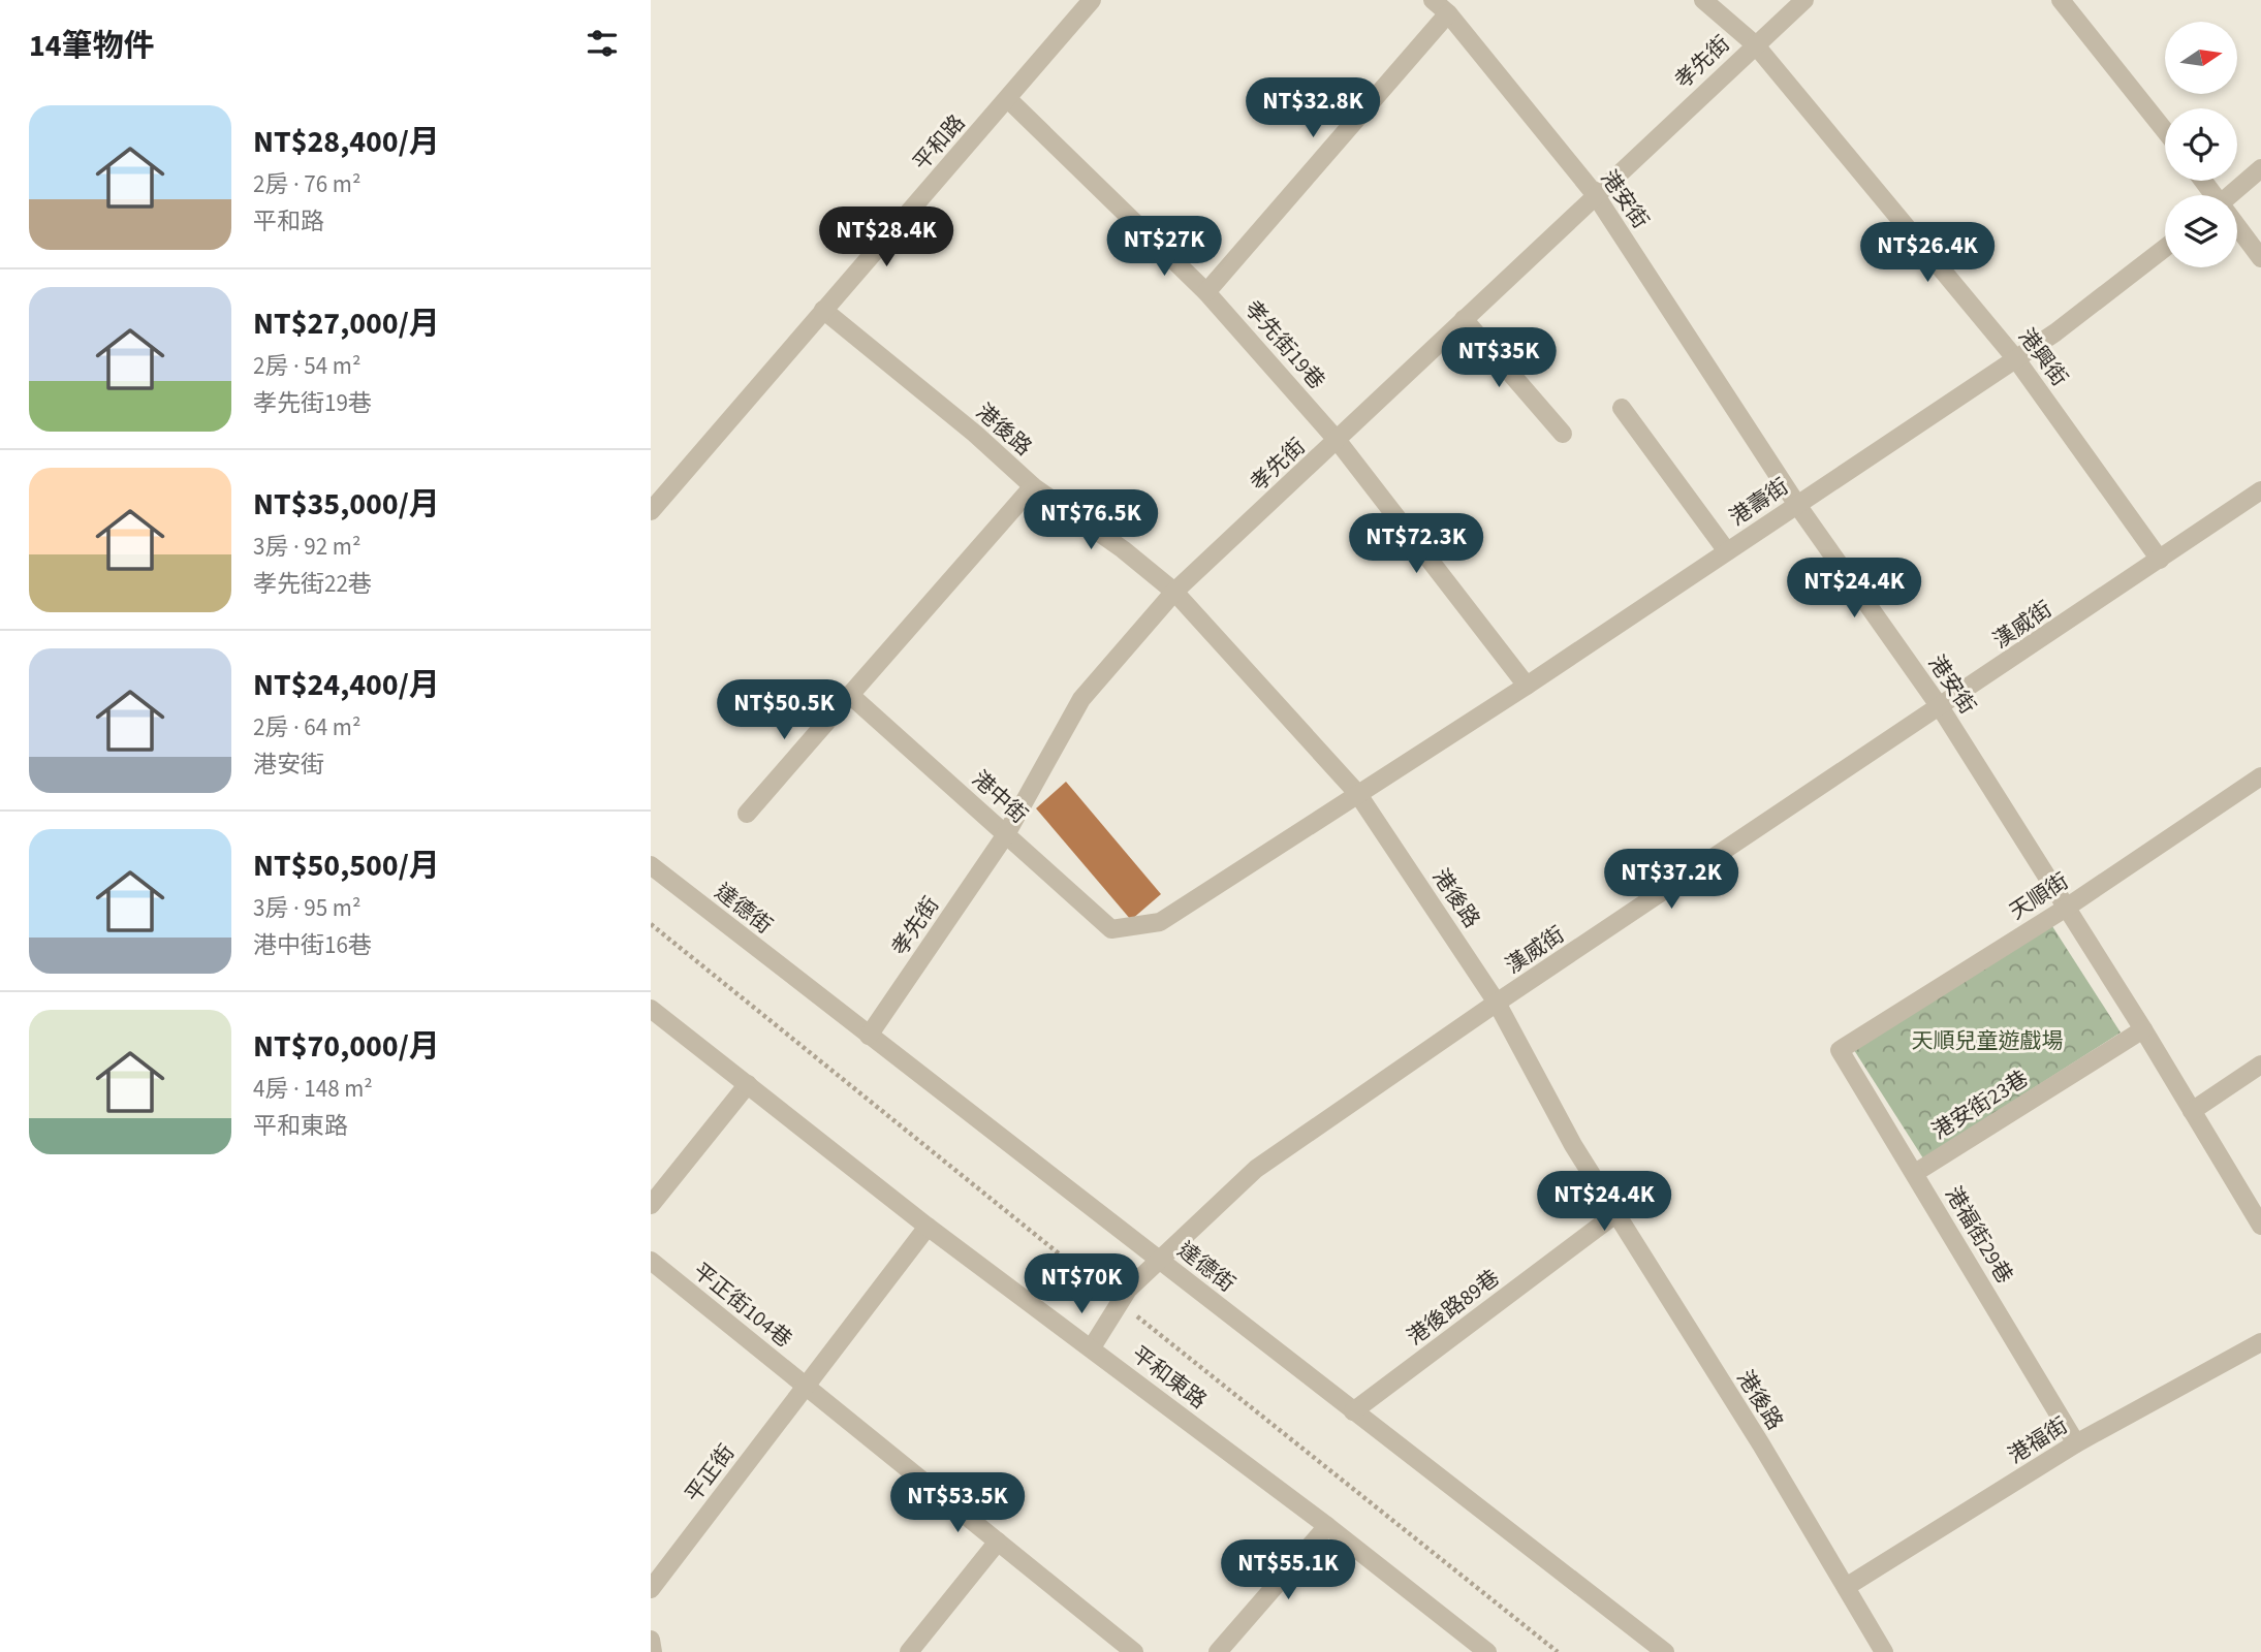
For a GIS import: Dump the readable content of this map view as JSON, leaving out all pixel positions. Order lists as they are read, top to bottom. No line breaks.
{"streets":{"street":["孝先街","平和路","港安街","孝先街19巷","港興街","港後路","港壽街","漢威街","港中街","天順街","達德街","港安街23巷","港福街29巷","平正街104巷","港後路89巷","平和東路","港福街","平正街"]},"crossings":[["孝先街","港安街"],["孝先街","孝先街19巷"],["孝先街","港興街"],["孝先街","港後路"],["孝先街","港中街"],["孝先街","達德街"],["平和路","孝先街19巷"],["平和路","港後路"],["港安街","港壽街"],["港安街","漢威街"],["港安街","天順街"],["港安街","港安街23巷"],["孝先街19巷","港壽街"],["港興街","港壽街"],["港興街","漢威街"],["港後路","港壽街"],["港後路","漢威街"],["港後路","港中街"],["港後路","港後路89巷"],["港後路","港福街"],["港壽街","港中街"],["漢威街","達德街"],["漢威街","平和東路"],["天順街","港福街29巷"],["達德街","港後路89巷"],["港安街23巷","港福街29巷"],["港福街29巷","港福街"],["平正街104巷","平正街"],["平和東路","平正街"]],"parks":["天順兒童遊戲場"],"north":"right","page":{"heading":"14筆物件","price":["NT$32.8K","NT$28.4K","NT$27K","NT$26.4K","NT$35K","NT$76.5K","NT$72.3K","NT$24.4K","NT$50.5K","NT$37.2K","NT$24.4K","NT$70K","NT$53.5K","NT$55.1K"],"list":[{"name":"NT$28,400/月","note":"2房 · 76 m² · 平和路"},{"name":"NT$27,000/月","note":"2房 · 54 m² · 孝先街19巷"},{"name":"NT$35,000/月","note":"3房 · 92 m² · 孝先街22巷"},{"name":"NT$24,400/月","note":"2房 · 64 m² · 港安街"},{"name":"NT$50,500/月","note":"3房 · 95 m² · 港中街16巷"},{"name":"NT$70,000/月","note":"4房 · 148 m² · 平和東路"}]}}
